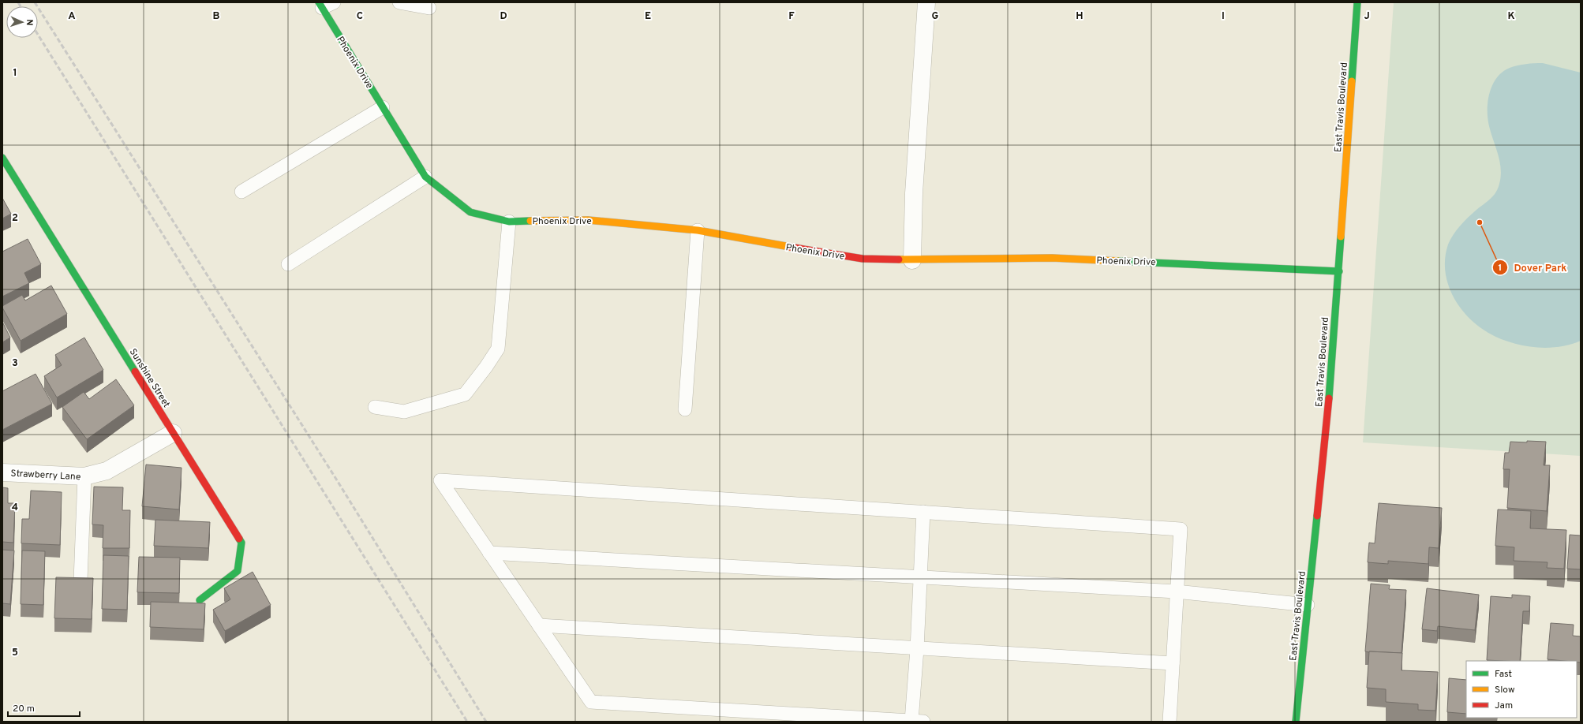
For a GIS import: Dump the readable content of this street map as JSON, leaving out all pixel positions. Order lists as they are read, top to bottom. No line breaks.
{"streets":{"street":["Phoenix Drive","East Travis Boulevard","Sunshine Street","Strawberry Lane"]},"crossings":[["Phoenix Drive","East Travis Boulevard"],["Sunshine Street","Strawberry Lane"]],"places":["Dover Park"],"legend":["Fast","Slow","Jam"],"scale_bar":"20 m","north":"right","grid":{"columns":["A","B","C","D","E","F","G","H","I","J","K"],"rows":["1","2","3","4","5"]}}
